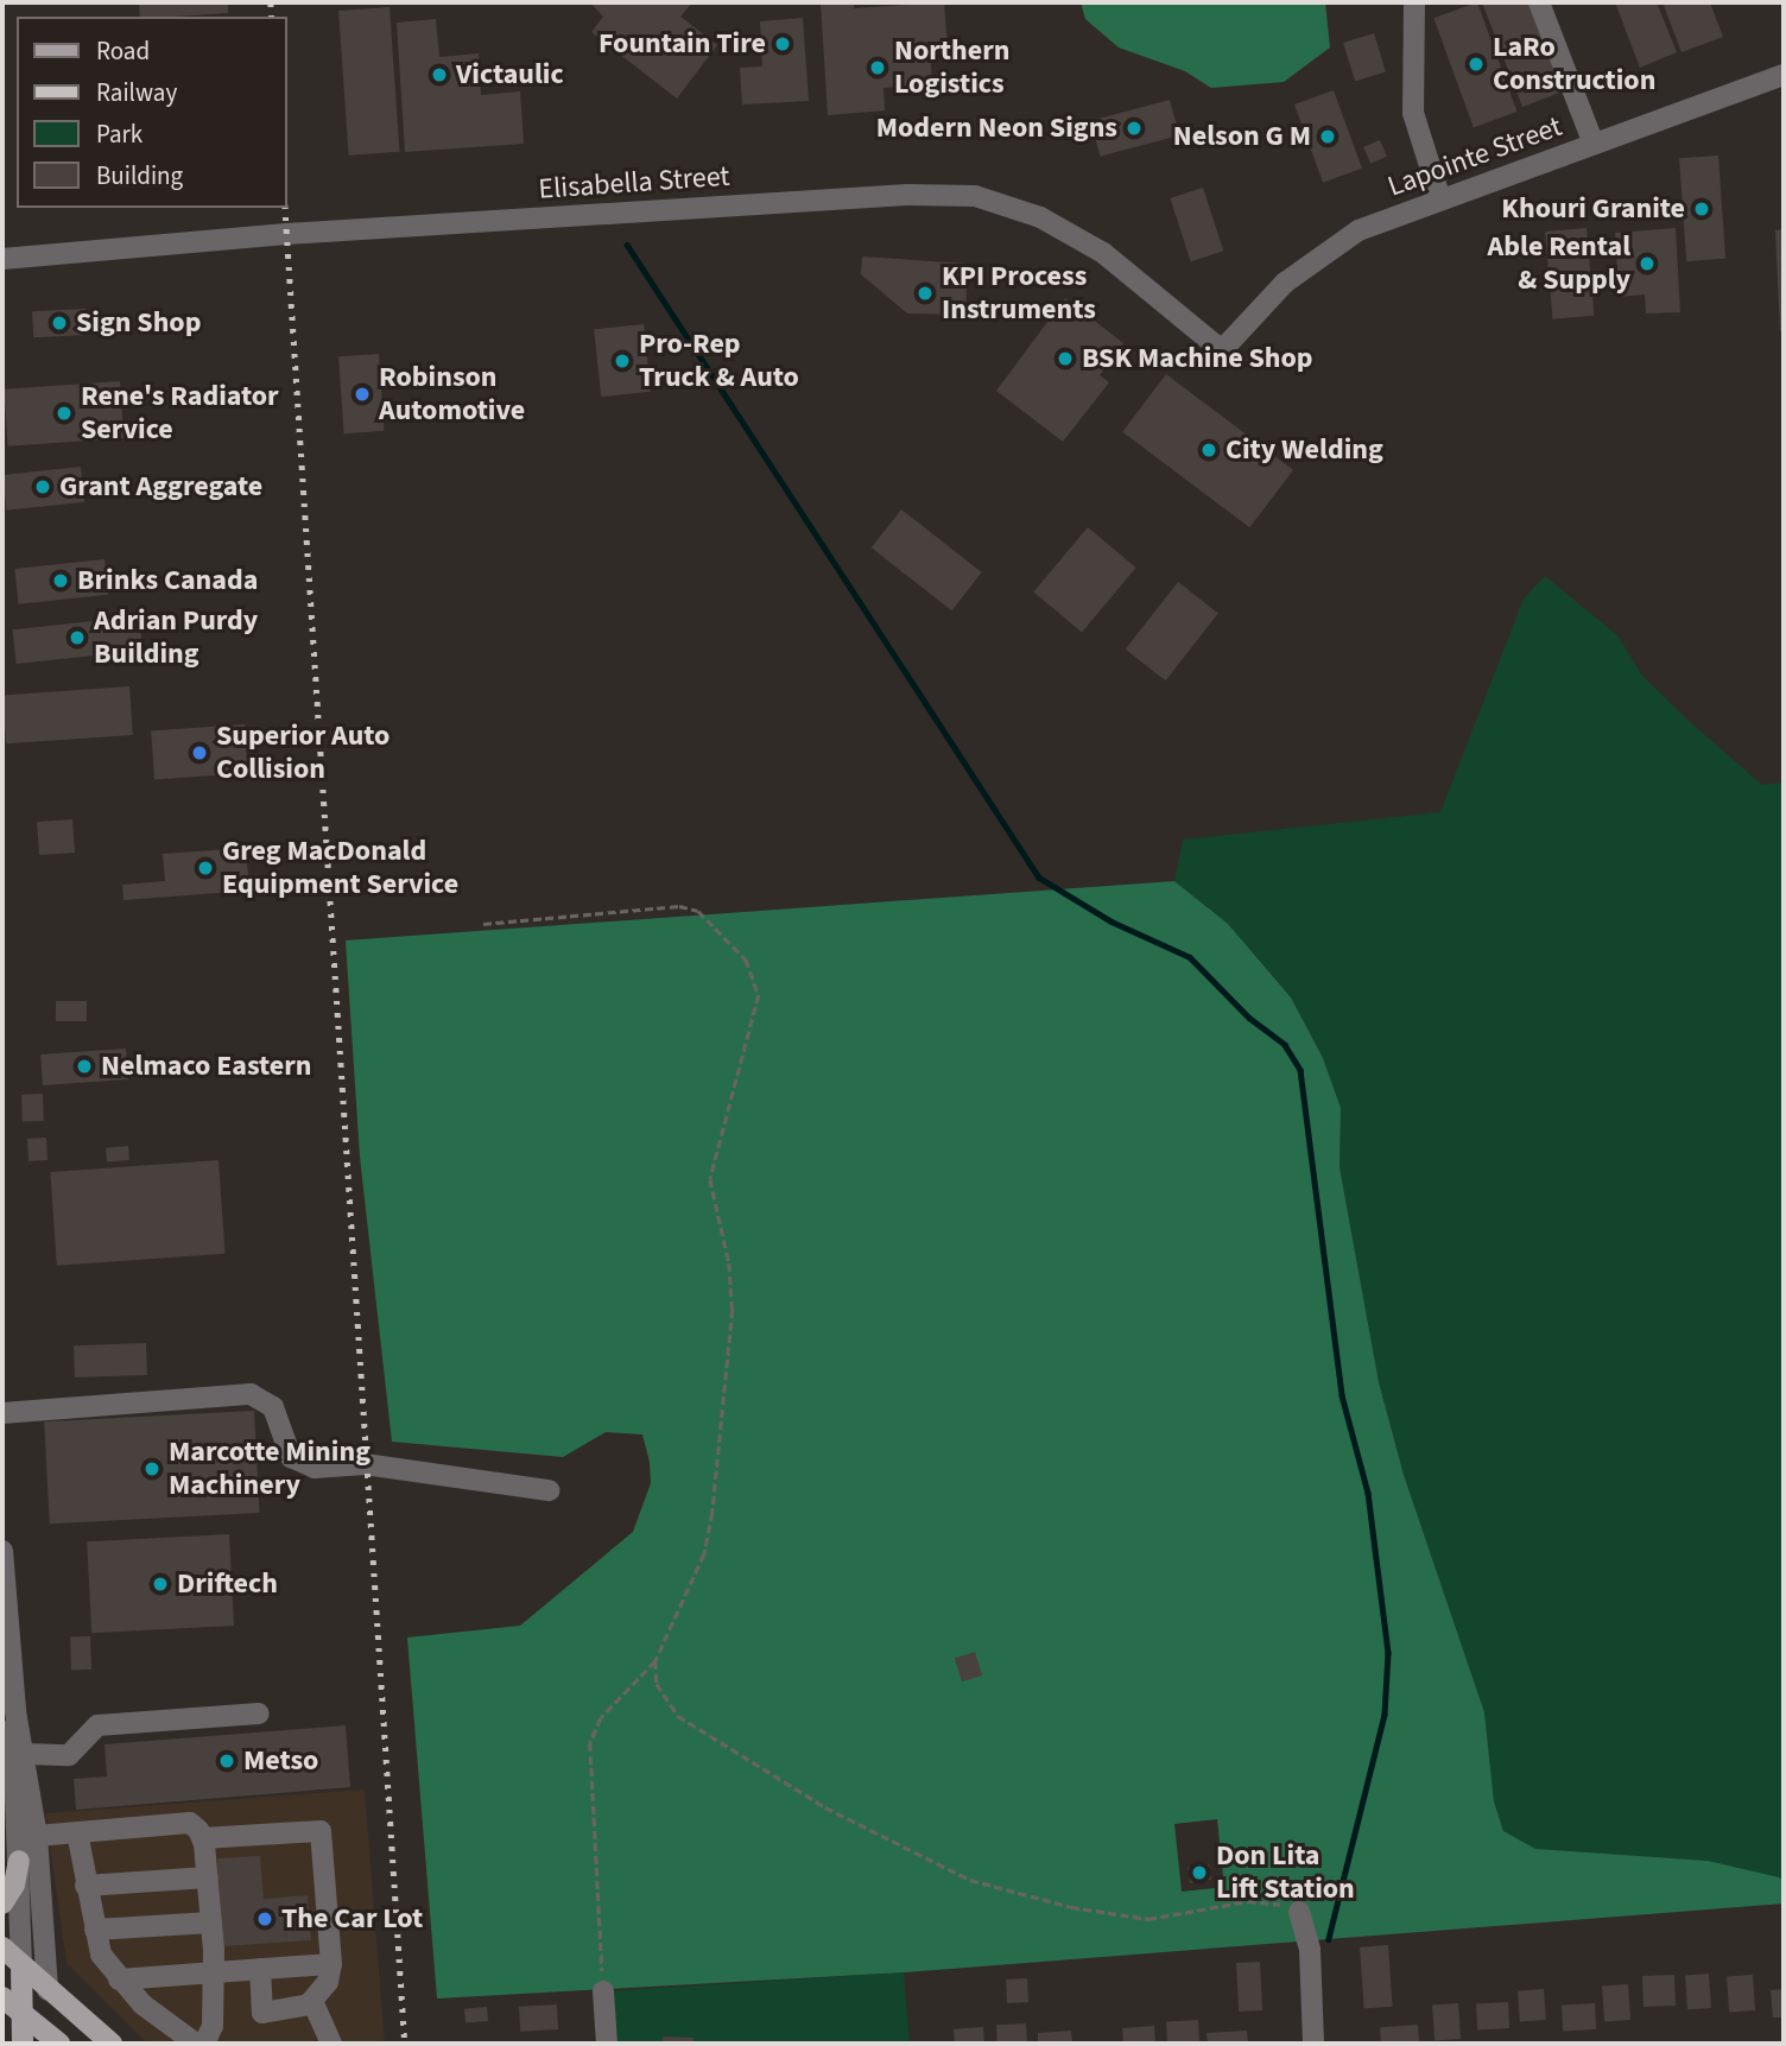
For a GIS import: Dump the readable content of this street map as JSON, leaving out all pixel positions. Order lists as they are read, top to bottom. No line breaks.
{"streets":{"street":["Lapointe Street","Elisabella Street"]},"crossings":[["Lapointe Street","Elisabella Street"]],"places":["Fountain Tire","LaRo Construction","Northern Logistics","Victaulic","Modern Neon Signs","Nelson G M","Khouri Granite","Able Rental & Supply","KPI Process Instruments","Sign Shop","BSK Machine Shop","Pro-Rep Truck & Auto","Robinson Automotive","Rene's Radiator Service","City Welding","Grant Aggregate","Brinks Canada","Adrian Purdy Building","Superior Auto Collision","Greg MacDonald Equipment Service","Nelmaco Eastern","Marcotte Mining Machinery","Driftech","Metso","Don Lita Lift Station","The Car Lot"],"legend":["Road","Railway","Park","Building"]}
